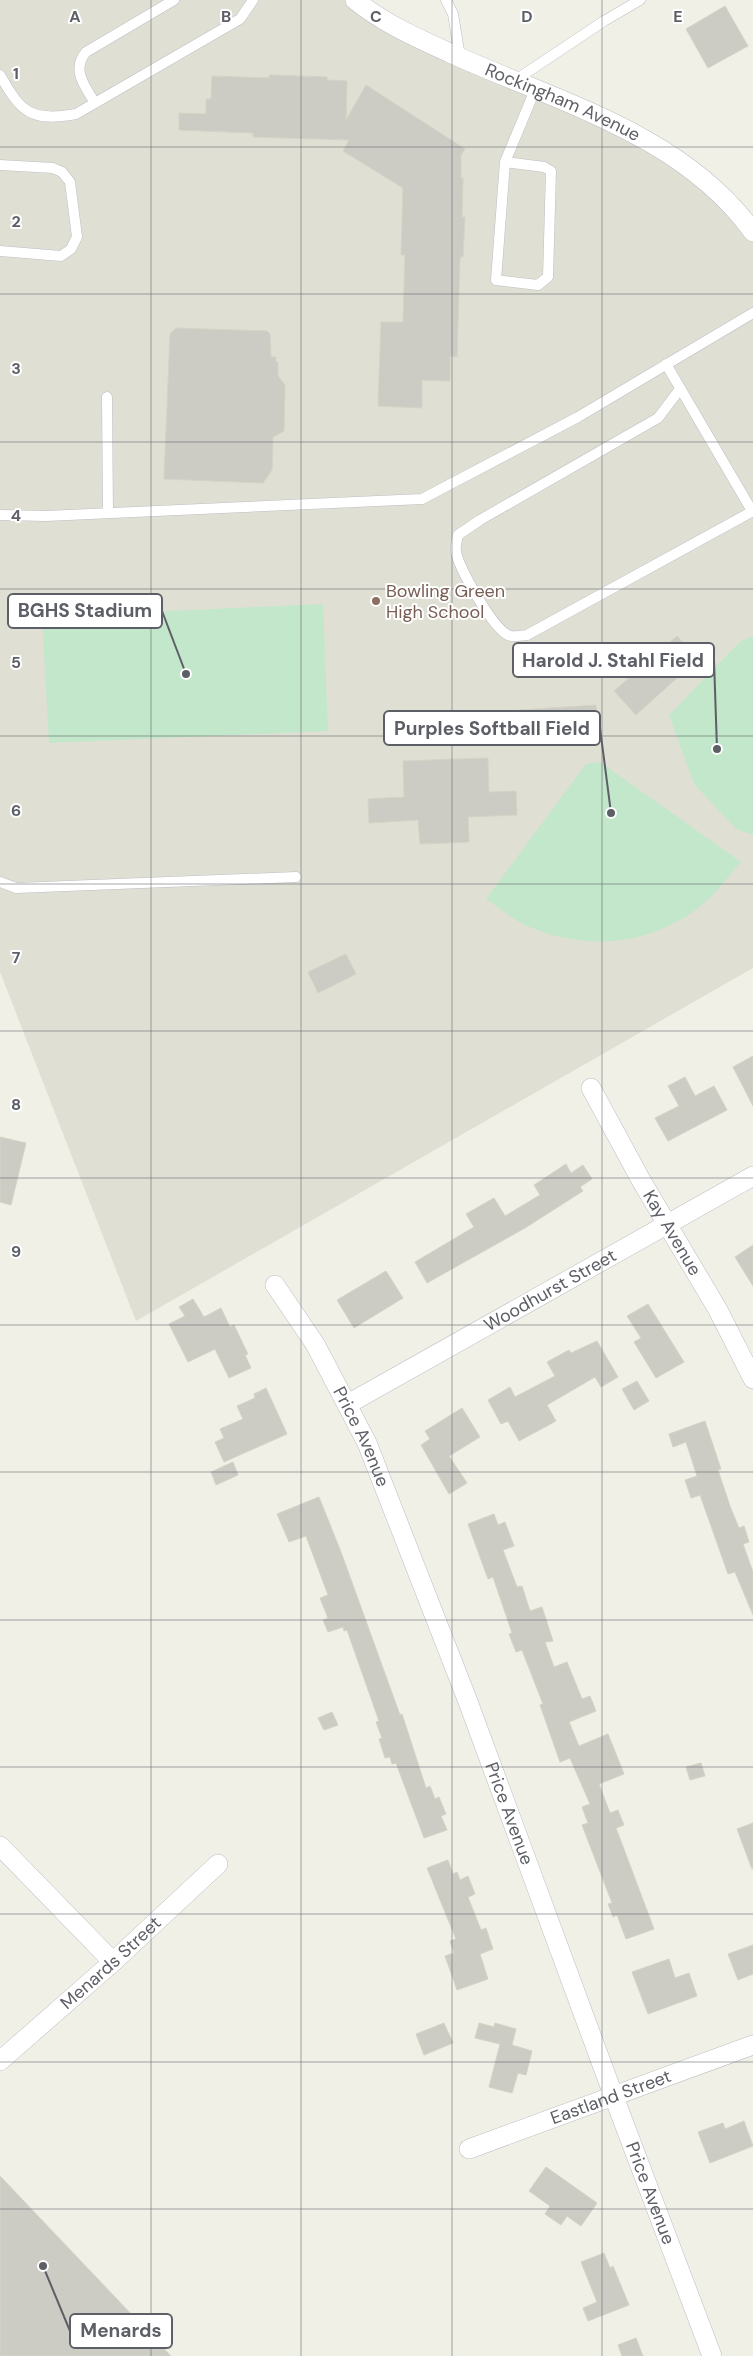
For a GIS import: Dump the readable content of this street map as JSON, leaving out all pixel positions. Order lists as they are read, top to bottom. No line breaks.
{"streets":{"street":["Rockingham Avenue","Kay Avenue","Woodhurst Street","Price Avenue","Menards Street","Eastland Street"]},"crossings":[["Kay Avenue","Woodhurst Street"],["Woodhurst Street","Price Avenue"],["Price Avenue","Eastland Street"]],"places":["Bowling Green High School","BGHS Stadium","Harold J. Stahl Field","Purples Softball Field","Menards"],"grid":{"columns":["A","B","C","D","E"],"rows":["1","2","3","4","5","6","7","8","9"]}}
